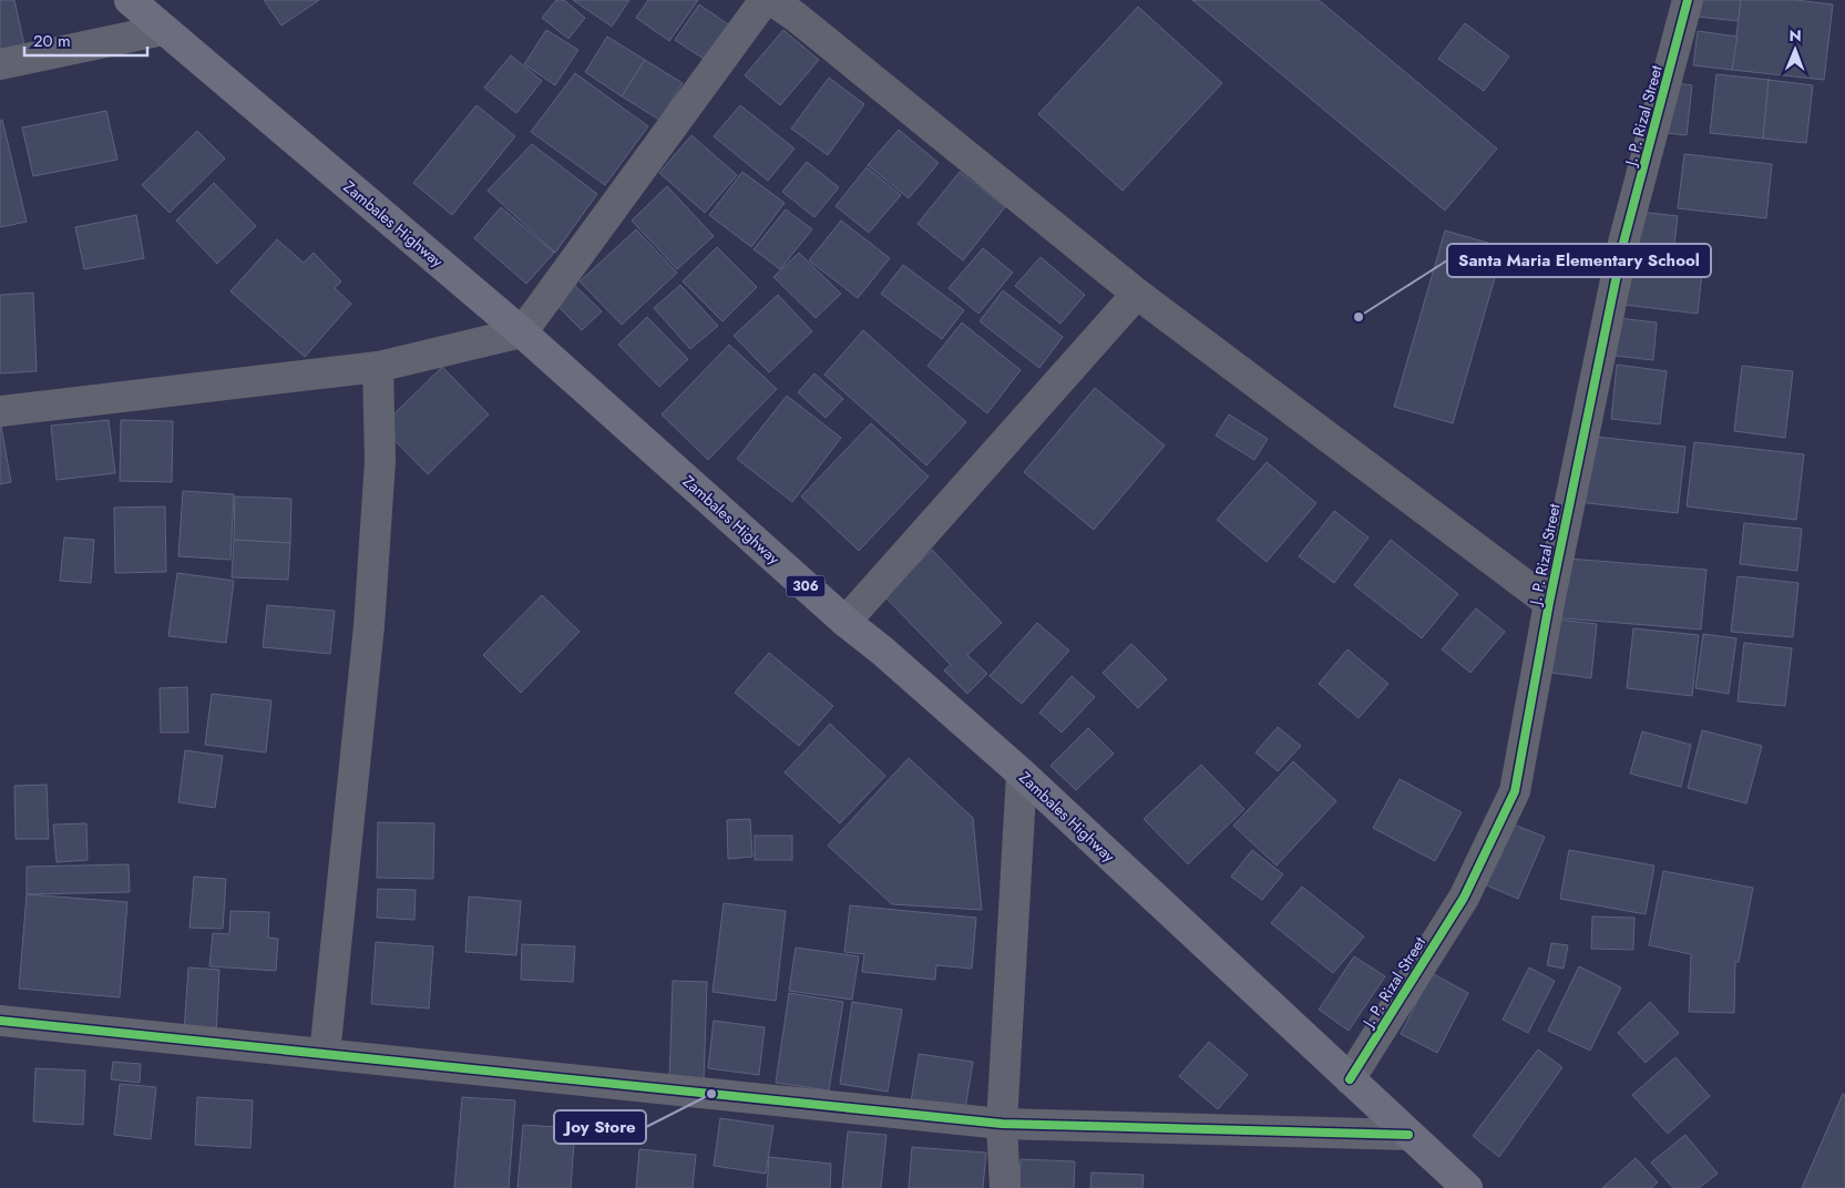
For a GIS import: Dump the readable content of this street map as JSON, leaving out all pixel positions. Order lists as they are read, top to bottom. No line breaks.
{"streets":{"main road":["Zambales Highway","306"],"street":["J. P. Rizal Street"]},"crossings":[["J. P. Rizal Street","Zambales Highway"]],"places":["Santa Maria Elementary School","Joy Store"],"scale_bar":"20 m","north":"top"}
